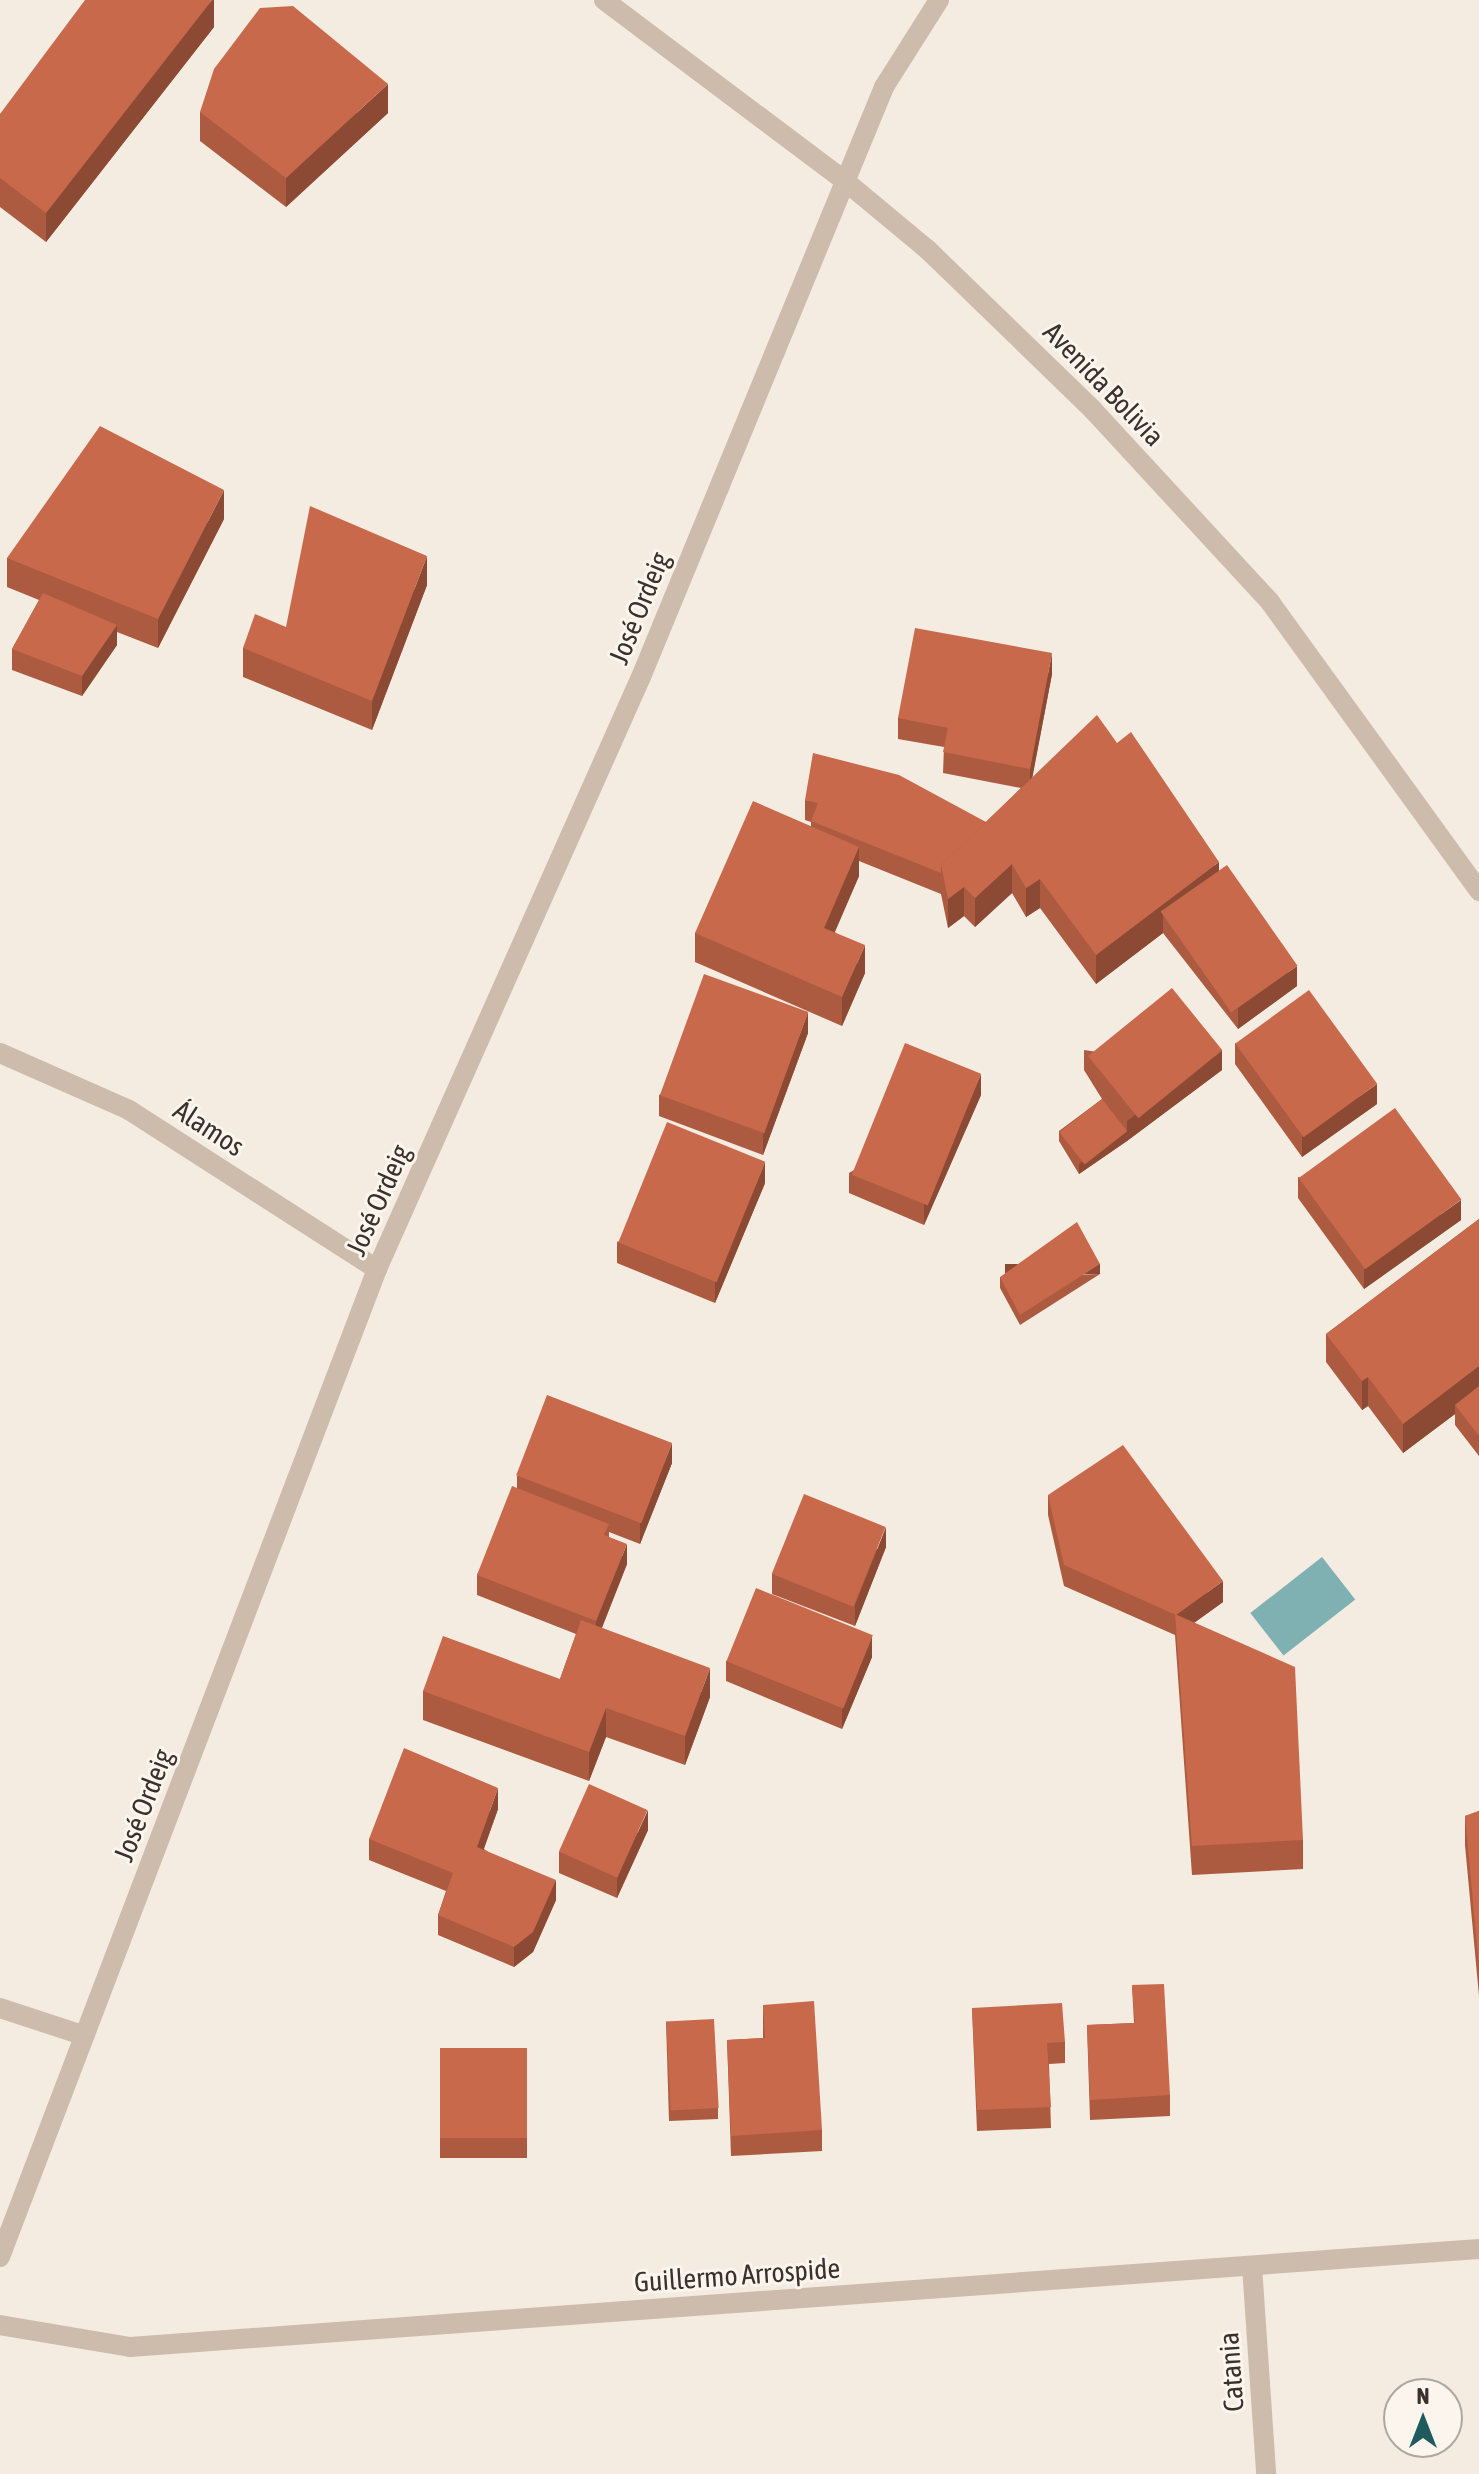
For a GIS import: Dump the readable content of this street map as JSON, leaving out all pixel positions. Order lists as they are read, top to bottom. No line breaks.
{"streets":{"street":["Avenida Bolivia","José Ordeig","Álamos","Guillermo Arrospide","Catania"]},"crossings":[["Avenida Bolivia","José Ordeig"],["José Ordeig","Álamos"],["Guillermo Arrospide","Catania"]],"north":"top"}
